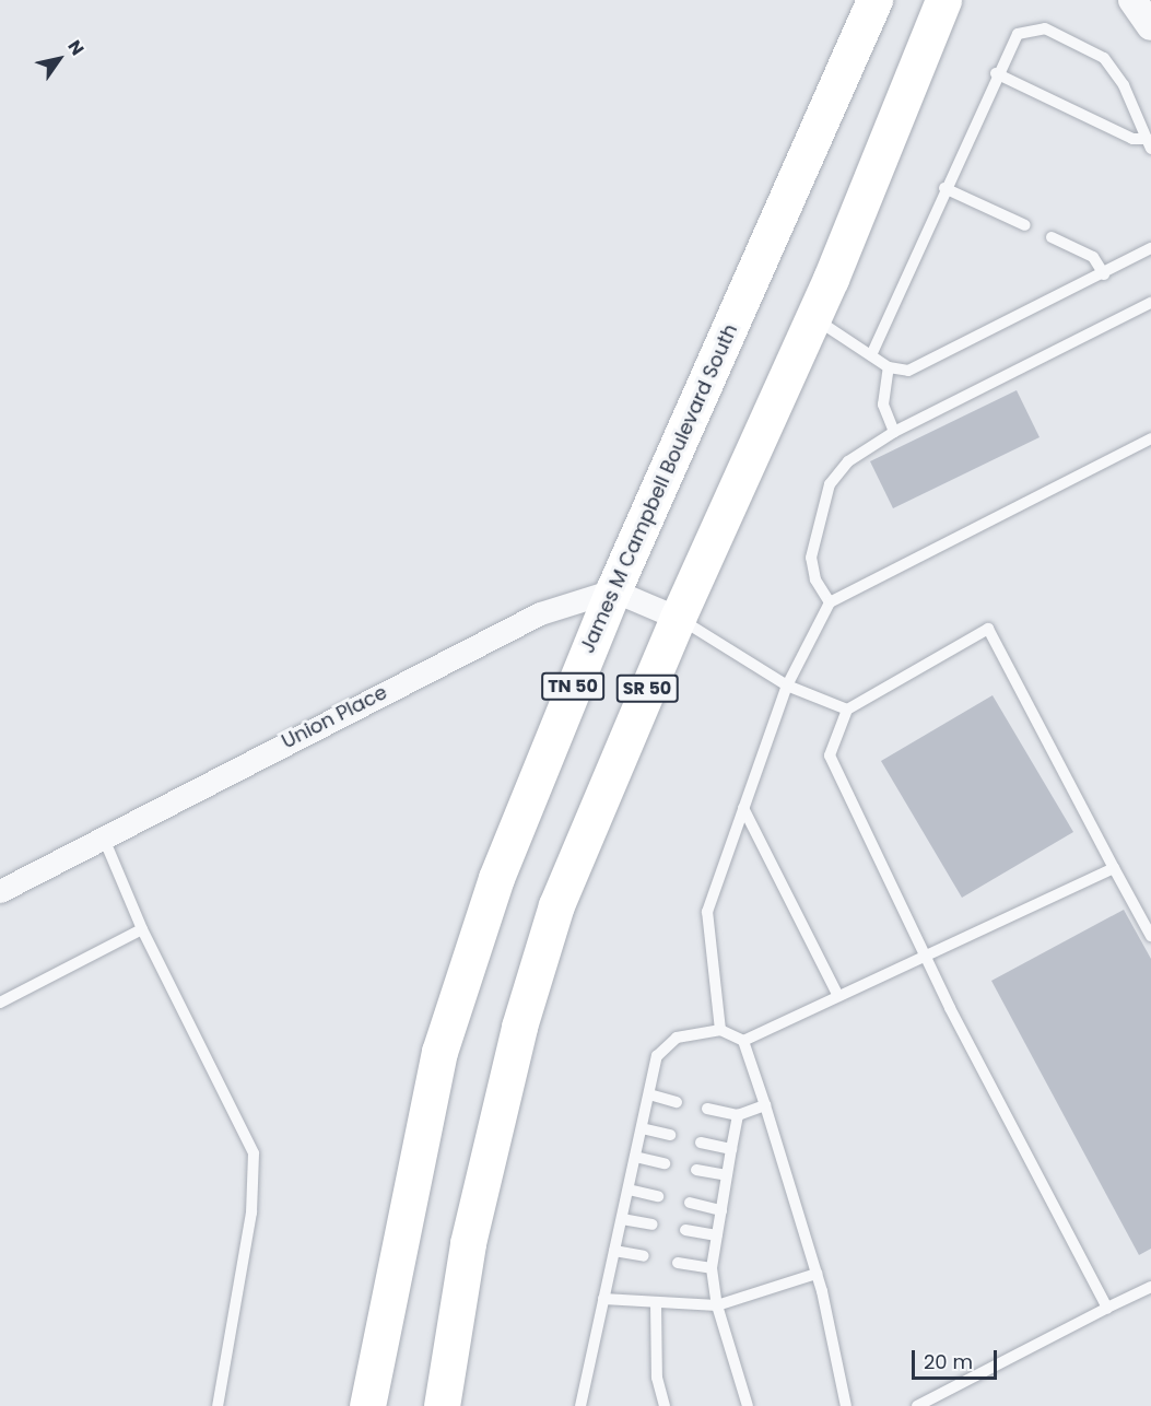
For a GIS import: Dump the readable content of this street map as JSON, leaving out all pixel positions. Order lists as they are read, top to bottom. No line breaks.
{"streets":{"main road":["James M Campbell Boulevard South","TN 50","SR 50"],"street":["Union Place"]},"crossings":[["James M Campbell Boulevard South","Union Place"]],"scale_bar":"20 m","north":"top right"}
